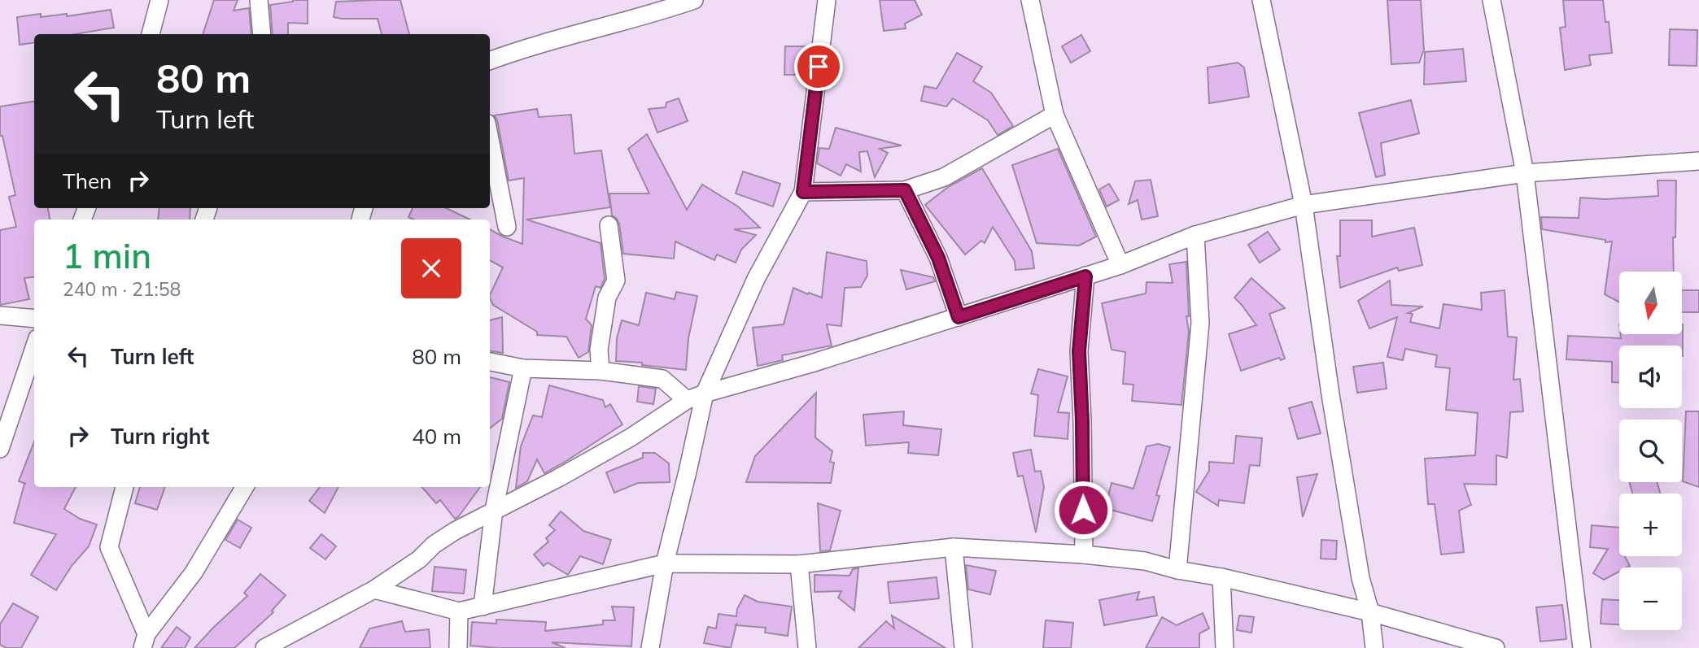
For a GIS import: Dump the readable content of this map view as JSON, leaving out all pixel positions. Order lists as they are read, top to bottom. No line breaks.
{"north":"bottom","page":{"turn":["80 m","Turn left"],"then":"Then","heading":["1 min","240 m · 21:58"],"map_buttons":["+","−"],"list":[{"name":"Turn left","value":"80 m"},{"name":"Turn right","value":"40 m"}]}}
